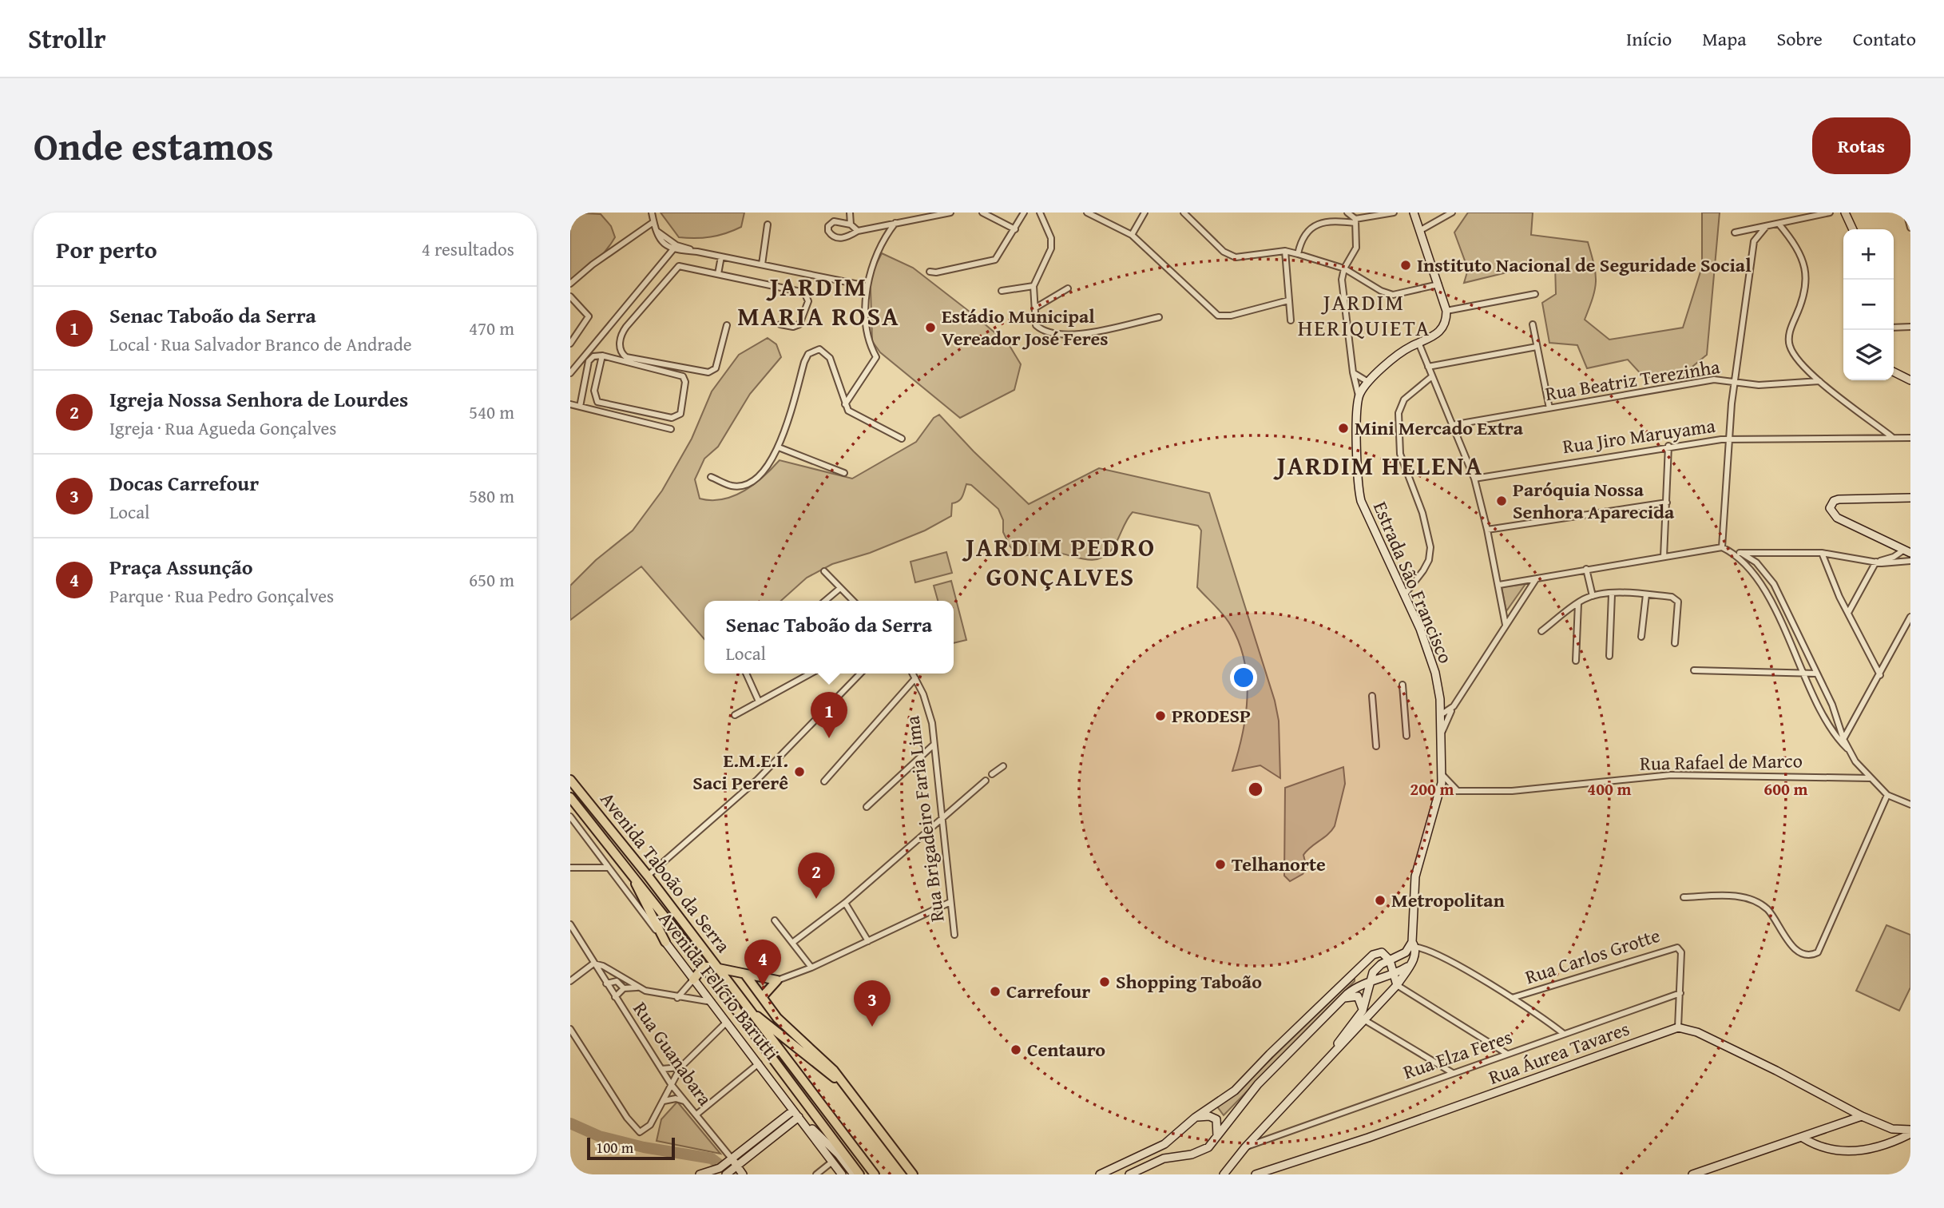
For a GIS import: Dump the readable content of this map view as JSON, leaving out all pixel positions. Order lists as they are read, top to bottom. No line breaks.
{"streets":{"highway":["Avenida Taboão da Serra"],"main road":["Estrada São Francisco","Avenida Felício Barutti","Rua Áurea Tavares"],"street":["Rua Beatriz Terezinha","Rua Jiro Maruyama","Rua Rafael de Marco","Rua Brigadeiro Faria Lima","Rua Carlos Grotte","Rua Guanabara","Rua Elza Feres"]},"crossings":[["Estrada São Francisco","Rua Rafael de Marco"],["Estrada São Francisco","Rua Elza Feres"],["Rua Carlos Grotte","Rua Elza Feres"]],"districts":["JARDIM MARIA ROSA","JARDIM HERIQUIETA","JARDIM HELENA","JARDIM PEDRO GONÇALVES"],"places":["Instituto Nacional de Seguridade Social","Estádio Municipal Vereador José Feres","Mini Mercado Extra","Paróquia Nossa Senhora Aparecida","PRODESP","E.M.E.I. Saci Pererê","Telhanorte","Metropolitan","Shopping Taboão","Carrefour","Centauro"],"scale_bar":"100 m","page":{"header":"Strollr","nav":["Início","Mapa","Sobre","Contato"],"title":"Onde estamos","buttons":"Rotas","heading":["Por perto","4 resultados"],"map_buttons":["+","−"],"list":[{"mark":"1","name":"Senac Taboão da Serra","note":"Local · Rua Salvador Branco de Andrade","value":"470 m"},{"mark":"2","name":"Igreja Nossa Senhora de Lourdes","note":"Igreja · Rua Agueda Gonçalves","value":"540 m"},{"mark":"3","name":"Docas Carrefour","note":"Local","value":"580 m"},{"mark":"4","name":"Praça Assunção","note":"Parque · Rua Pedro Gonçalves","value":"650 m"}],"popup":["Senac Taboão da Serra","Local"],"pins":["1","2","4","3"],"scale":"100 m"},"rings":["200 m","400 m","600 m"]}
